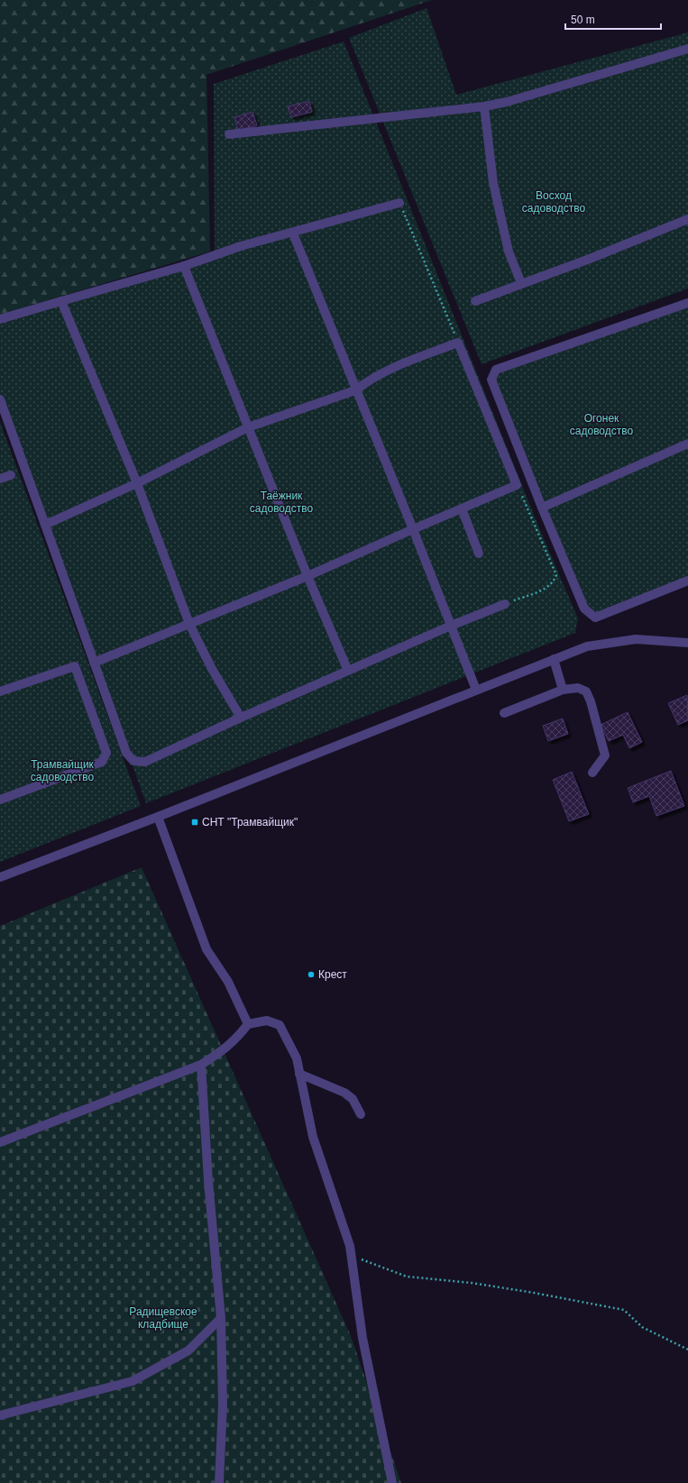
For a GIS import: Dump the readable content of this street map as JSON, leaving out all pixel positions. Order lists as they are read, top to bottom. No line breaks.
{"parks":["Восход садоводство","Огонек садоводство","Таёжник садоводство","Трамвайщик садоводство","Радищевское кладбище"],"places":{"transit":["СНТ \"Трамвайщик\""],"other":["Крест"]},"scale_bar":"50 m"}
